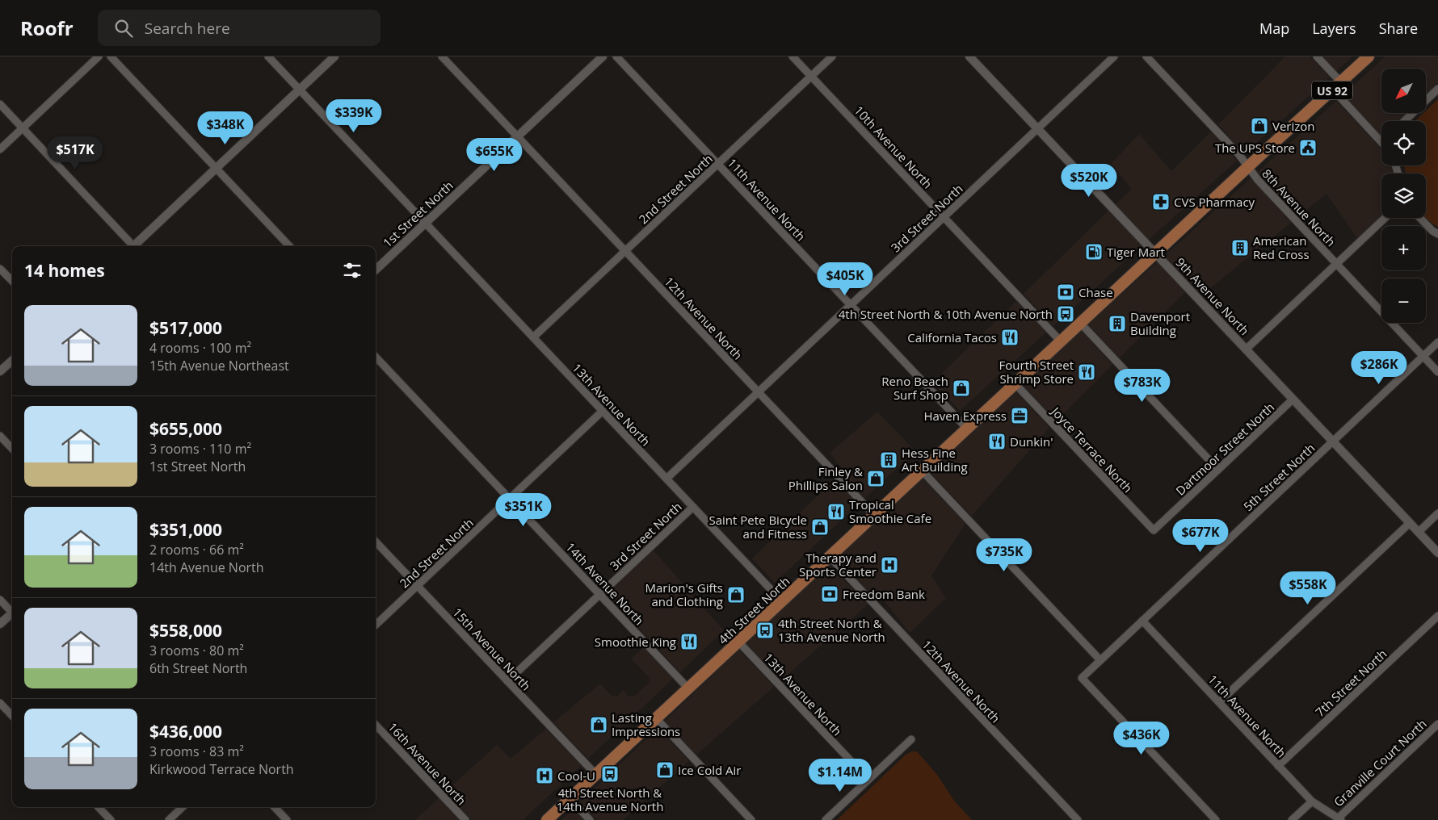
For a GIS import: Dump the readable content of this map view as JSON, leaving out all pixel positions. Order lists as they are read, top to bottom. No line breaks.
{"streets":{"main road":["US 92","4th Street North"],"street":["10th Avenue North","2nd Street North","11th Avenue North","8th Avenue North","1st Street North","3rd Street North","9th Avenue North","12th Avenue North","13th Avenue North","Dartmoor Street North","Joyce Terrace North","5th Street North","14th Avenue North","15th Avenue North","7th Street North","Granville Court North","16th Avenue North"]},"crossings":[["10th Avenue North","2nd Street North"],["10th Avenue North","3rd Street North"],["10th Avenue North","4th Street North"],["2nd Street North","11th Avenue North"],["2nd Street North","12th Avenue North"],["2nd Street North","13th Avenue North"],["2nd Street North","14th Avenue North"],["2nd Street North","15th Avenue North"],["11th Avenue North","3rd Street North"],["11th Avenue North","5th Street North"],["11th Avenue North","4th Street North"],["11th Avenue North","7th Street North"],["11th Avenue North","Granville Court North"],["8th Avenue North","5th Street North"],["8th Avenue North","4th Street North"],["1st Street North","12th Avenue North"],["1st Street North","13th Avenue North"],["3rd Street North","9th Avenue North"],["3rd Street North","12th Avenue North"],["3rd Street North","13th Avenue North"],["3rd Street North","14th Avenue North"],["3rd Street North","15th Avenue North"],["9th Avenue North","Dartmoor Street North"],["9th Avenue North","5th Street North"],["9th Avenue North","4th Street North"],["12th Avenue North","4th Street North"],["13th Avenue North","4th Street North"],["Dartmoor Street North","Joyce Terrace North"],["Joyce Terrace North","4th Street North"],["14th Avenue North","4th Street North"],["4th Street North","15th Avenue North"]],"places":{"shop":["Verizon","Reno Beach Surf Shop","Finley & Phillips Salon","Saint Pete Bicycle and Fitness","Marion's Gifts and Clothing","Lasting Impressions","Ice Cold Air"],"public building":["The UPS Store"],"pharmacy":["CVS Pharmacy"],"building":["American Red Cross","Davenport Building","Hess Fine Art Building"],"fuel station":["Tiger Mart"],"bank":["Chase","Freedom Bank"],"bus stop":["4th Street North & 10th Avenue North","4th Street North & 13th Avenue North","4th Street North & 14th Avenue North"],"restaurant":["California Tacos","Fourth Street Shrimp Store","Dunkin'","Tropical Smoothie Cafe","Smoothie King"],"office":["Haven Express"],"hospital":["Therapy and Sports Center","Cool-U"]},"north":"bottom left","page":{"header":"Roofr","search":"Search here","nav":["Map","Layers","Share"],"map_buttons":["+","−"],"price":["$339K","$348K","$517K","$655K","$520K","$405K","$286K","$783K","$351K","$677K","$735K","$558K","$436K","$1.14M"],"heading":"14 homes","list":[{"name":"$517,000","note":"4 rooms · 100 m² · 15th Avenue Northeast"},{"name":"$655,000","note":"3 rooms · 110 m² · 1st Street North"},{"name":"$351,000","note":"2 rooms · 66 m² · 14th Avenue North"},{"name":"$558,000","note":"3 rooms · 80 m² · 6th Street North"},{"name":"$436,000","note":"3 rooms · 83 m² · Kirkwood Terrace North"}]}}
